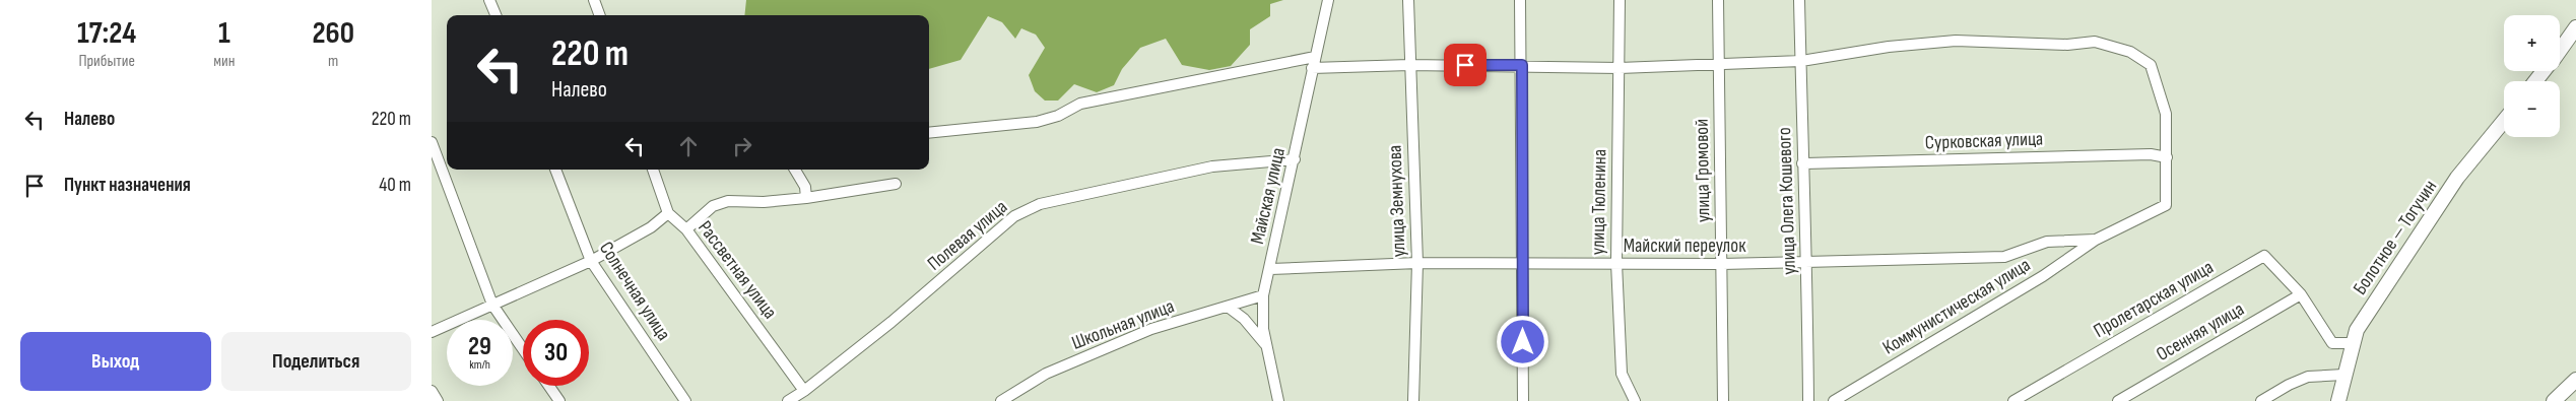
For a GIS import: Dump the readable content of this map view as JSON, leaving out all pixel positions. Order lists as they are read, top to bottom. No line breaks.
{"streets":{"main road":["Болотное — Тогучин"],"street":["Сурковская улица","улица Громовой","Майская улица","улица Земнухова","улица Олега Кошевого","улица Тюленина","Полевая улица","Майский переулок","Рассветная улица","Солнечная улица","Пролетарская улица","Коммунистическая улица","Школьная улица","Осенняя улица"]},"crossings":[["Сурковская улица","улица Олега Кошевого"],["Сурковская улица","Коммунистическая улица"],["улица Громовой","Майский переулок"],["Майская улица","Полевая улица"],["Майская улица","Майский переулок"],["Майская улица","Школьная улица"],["улица Земнухова","Майский переулок"],["улица Олега Кошевого","Майский переулок"],["улица Тюленина","Майский переулок"],["Полевая улица","Рассветная улица"],["Майский переулок","Коммунистическая улица"],["Пролетарская улица","Осенняя улица"]],"page":{"eta":["17:24","Прибытие","1","мин","260","m"],"map_buttons":["+","−"],"turn":["220 m","Налево"],"list":[{"name":"Налево","value":"220 m"},{"name":"Пункт назначения","value":"40 m"}],"speed":"29 km/h","limit":"30","buttons":["Выход","Поделиться"]}}
